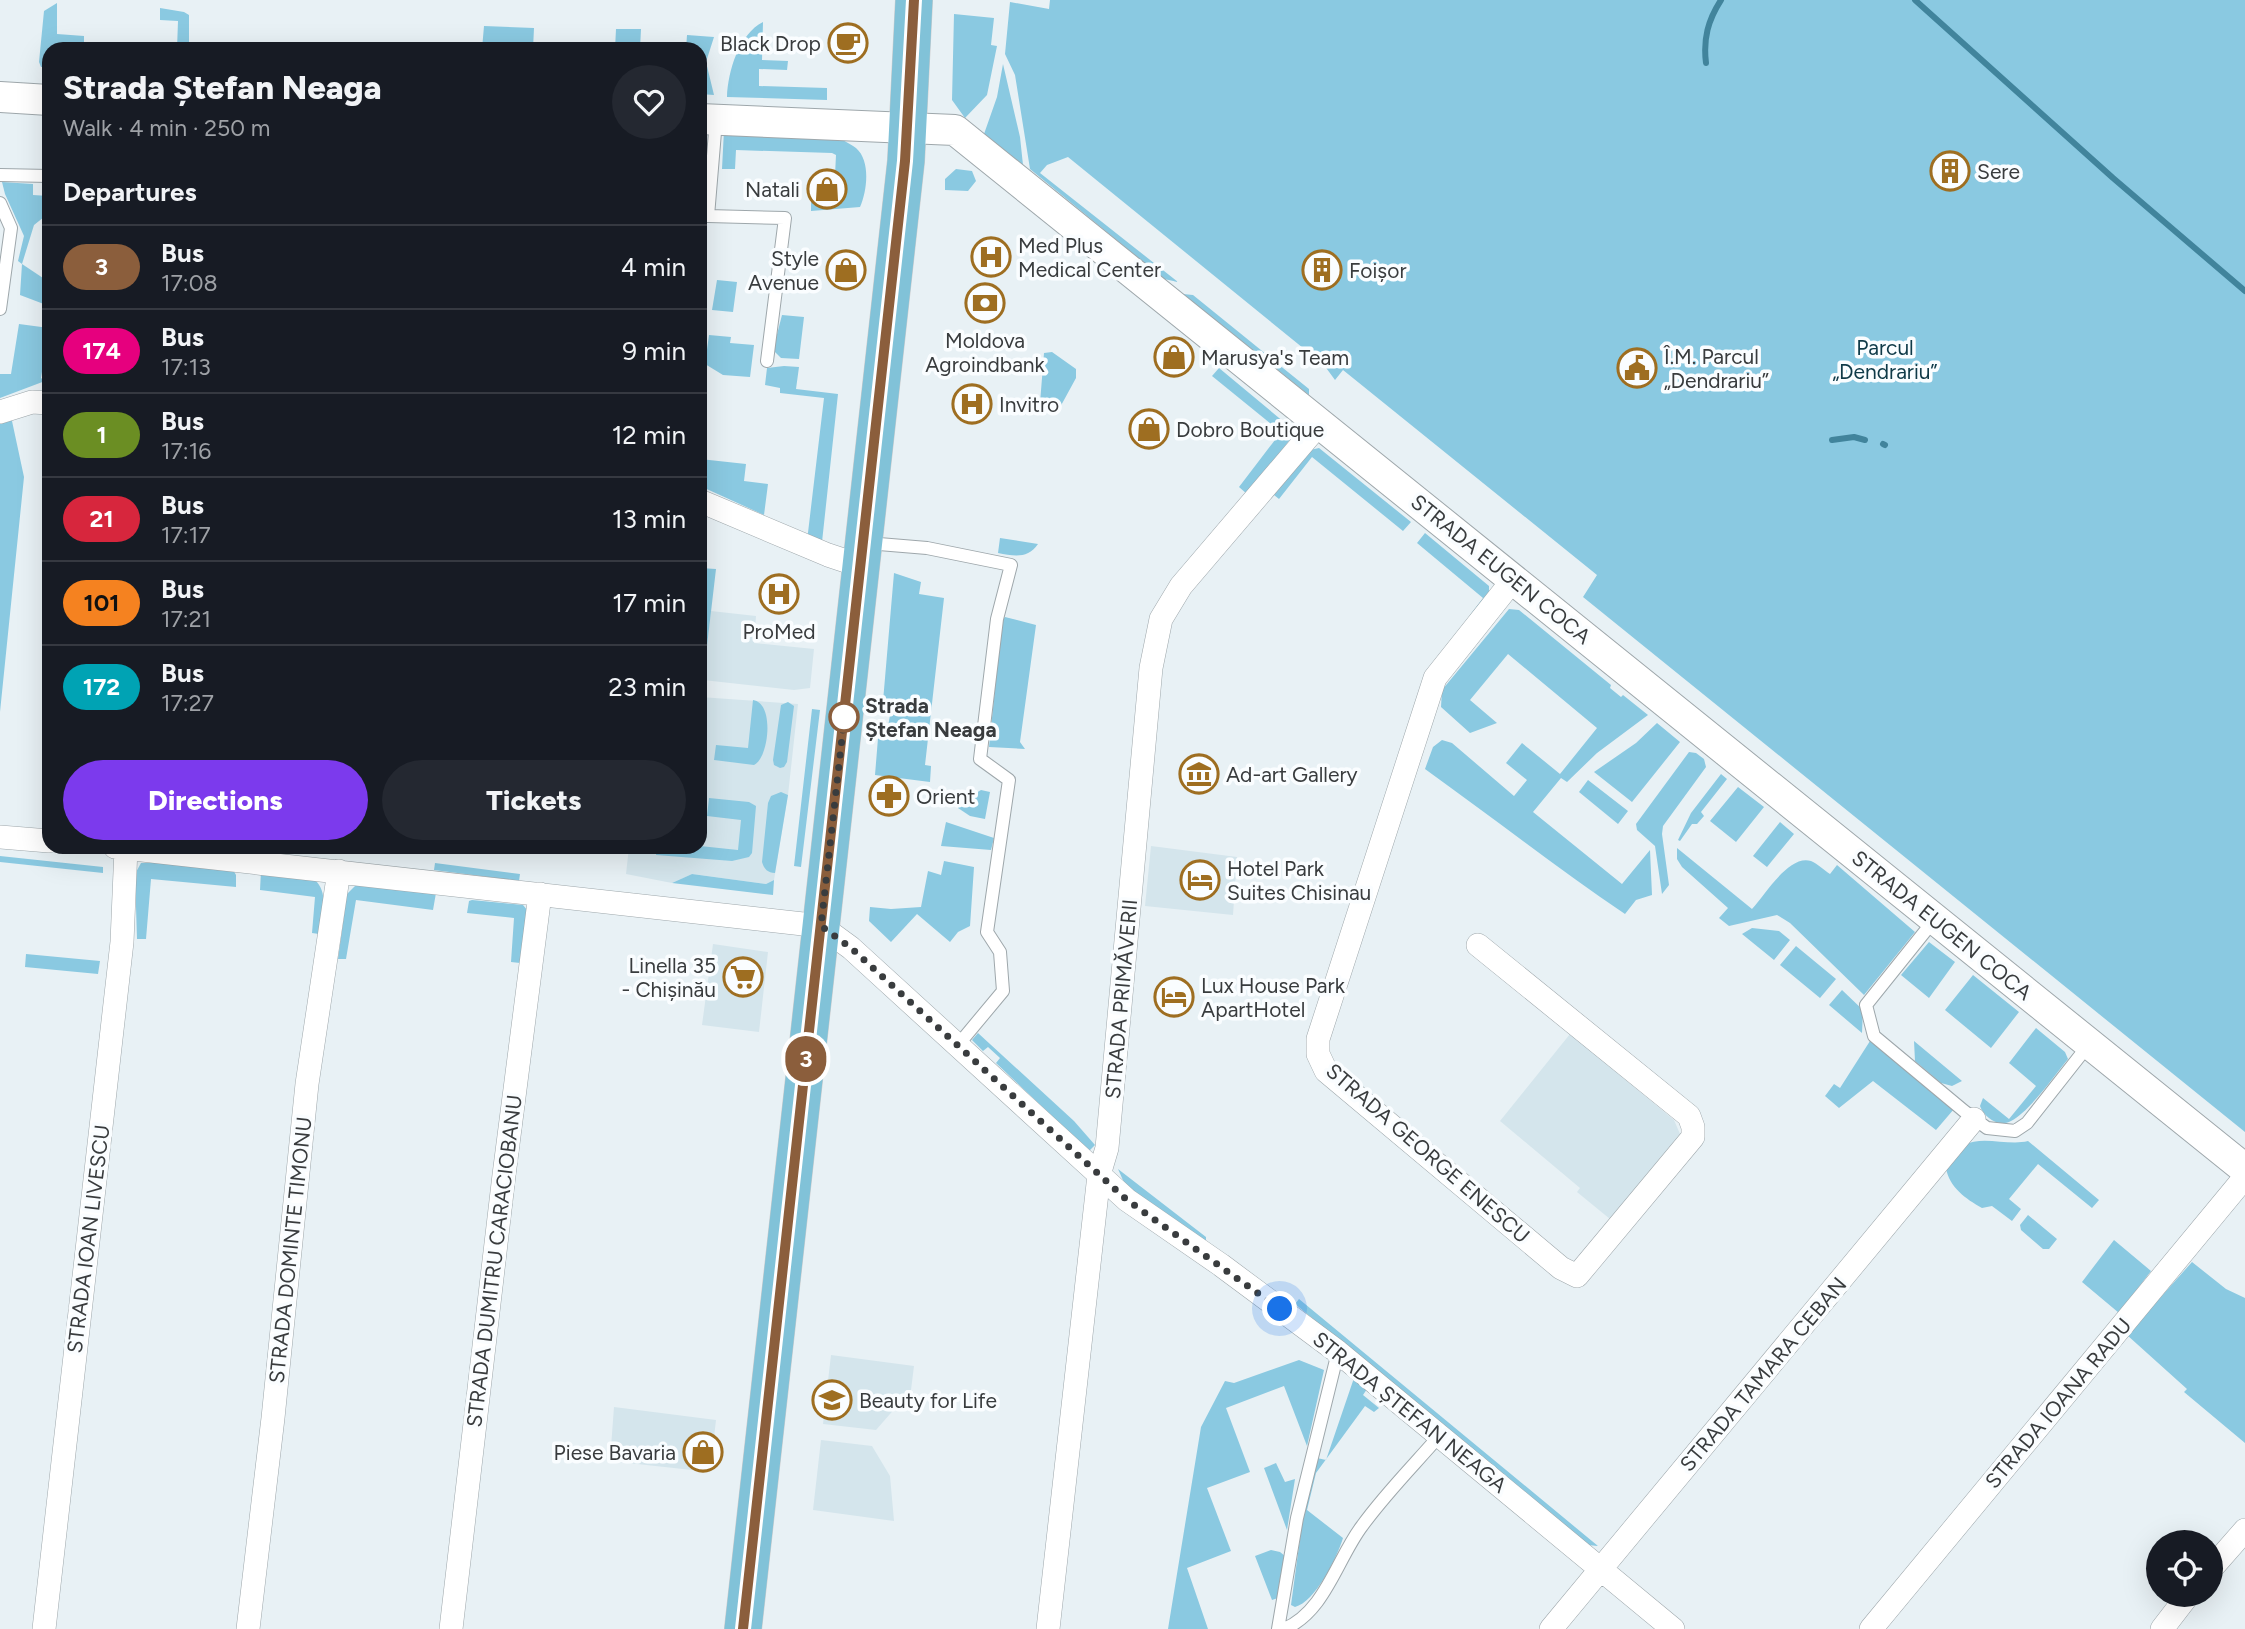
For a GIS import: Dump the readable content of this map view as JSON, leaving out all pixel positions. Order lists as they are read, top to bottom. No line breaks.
{"streets":{"street":["STRADA EUGEN COCA","STRADA PRIMĂVERII","STRADA GEORGE ENESCU","STRADA IOAN LIVESCU","STRADA DOMINTE TIMONU","STRADA DUMITRU CARACIOBANU","STRADA TAMARA CEBAN","STRADA IOANA RADU","STRADA ȘTEFAN NEAGA"]},"crossings":[["STRADA EUGEN COCA","STRADA PRIMĂVERII"],["STRADA EUGEN COCA","STRADA GEORGE ENESCU"],["STRADA PRIMĂVERII","STRADA ȘTEFAN NEAGA"],["STRADA DOMINTE TIMONU","STRADA ȘTEFAN NEAGA"],["STRADA DUMITRU CARACIOBANU","STRADA ȘTEFAN NEAGA"],["STRADA TAMARA CEBAN","STRADA ȘTEFAN NEAGA"]],"parks":["Parcul „Dendrariu”"],"places":{"cafe":["Black Drop"],"building":["Sere","Foișor"],"shop":["Natali","Style Avenue","Marusya's Team","Dobro Boutique","Piese Bavaria"],"hospital":["Med Plus Medical Center","Invitro","ProMed"],"bank":["Moldova Agroindbank"],"public building":["Î.M. Parcul „Dendrariu”"],"other":["Strada Ștefan Neaga"],"museum":["Ad-art Gallery"],"pharmacy":["Orient"],"hotel":["Hotel Park Suites Chisinau","Lux House Park ApartHotel"],"supermarket":["Linella 35 - Chișinău"],"school or university":["Beauty for Life"]},"lines":["bus line 3"],"page":{"on_map":"3","heading":[["Strada Ștefan Neaga","Walk · 4 min · 250 m"],"Departures"],"list":[{"mark":"3","name":"Bus","note":"17:08","value":"4 min"},{"mark":"174","name":"Bus","note":"17:13","value":"9 min"},{"mark":"1","name":"Bus","note":"17:16","value":"12 min"},{"mark":"21","name":"Bus","note":"17:17","value":"13 min"},{"mark":"101","name":"Bus","note":"17:21","value":"17 min"},{"mark":"172","name":"Bus","note":"17:27","value":"23 min"}],"buttons":["Directions","Tickets"]}}
